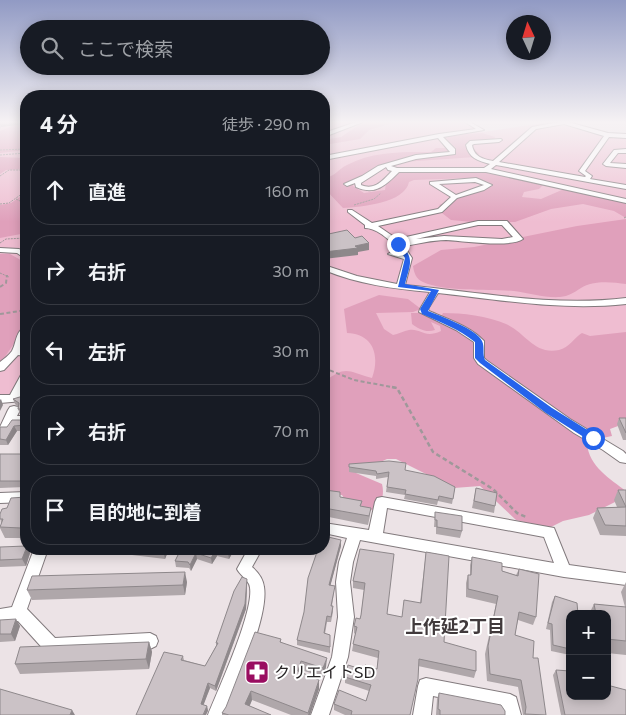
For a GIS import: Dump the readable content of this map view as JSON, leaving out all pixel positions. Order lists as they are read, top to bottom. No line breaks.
{"districts":["上作延2丁目"],"places":{"pharmacy":["クリエイトSD"]},"north":"top","page":{"search":"ここで検索","heading":["4 分","徒歩 · 290 m"],"list":[["直進","160 m"],["右折","30 m"],["左折","30 m"],["右折","70 m"],"目的地に到着"],"map_buttons":["+","−"]}}
